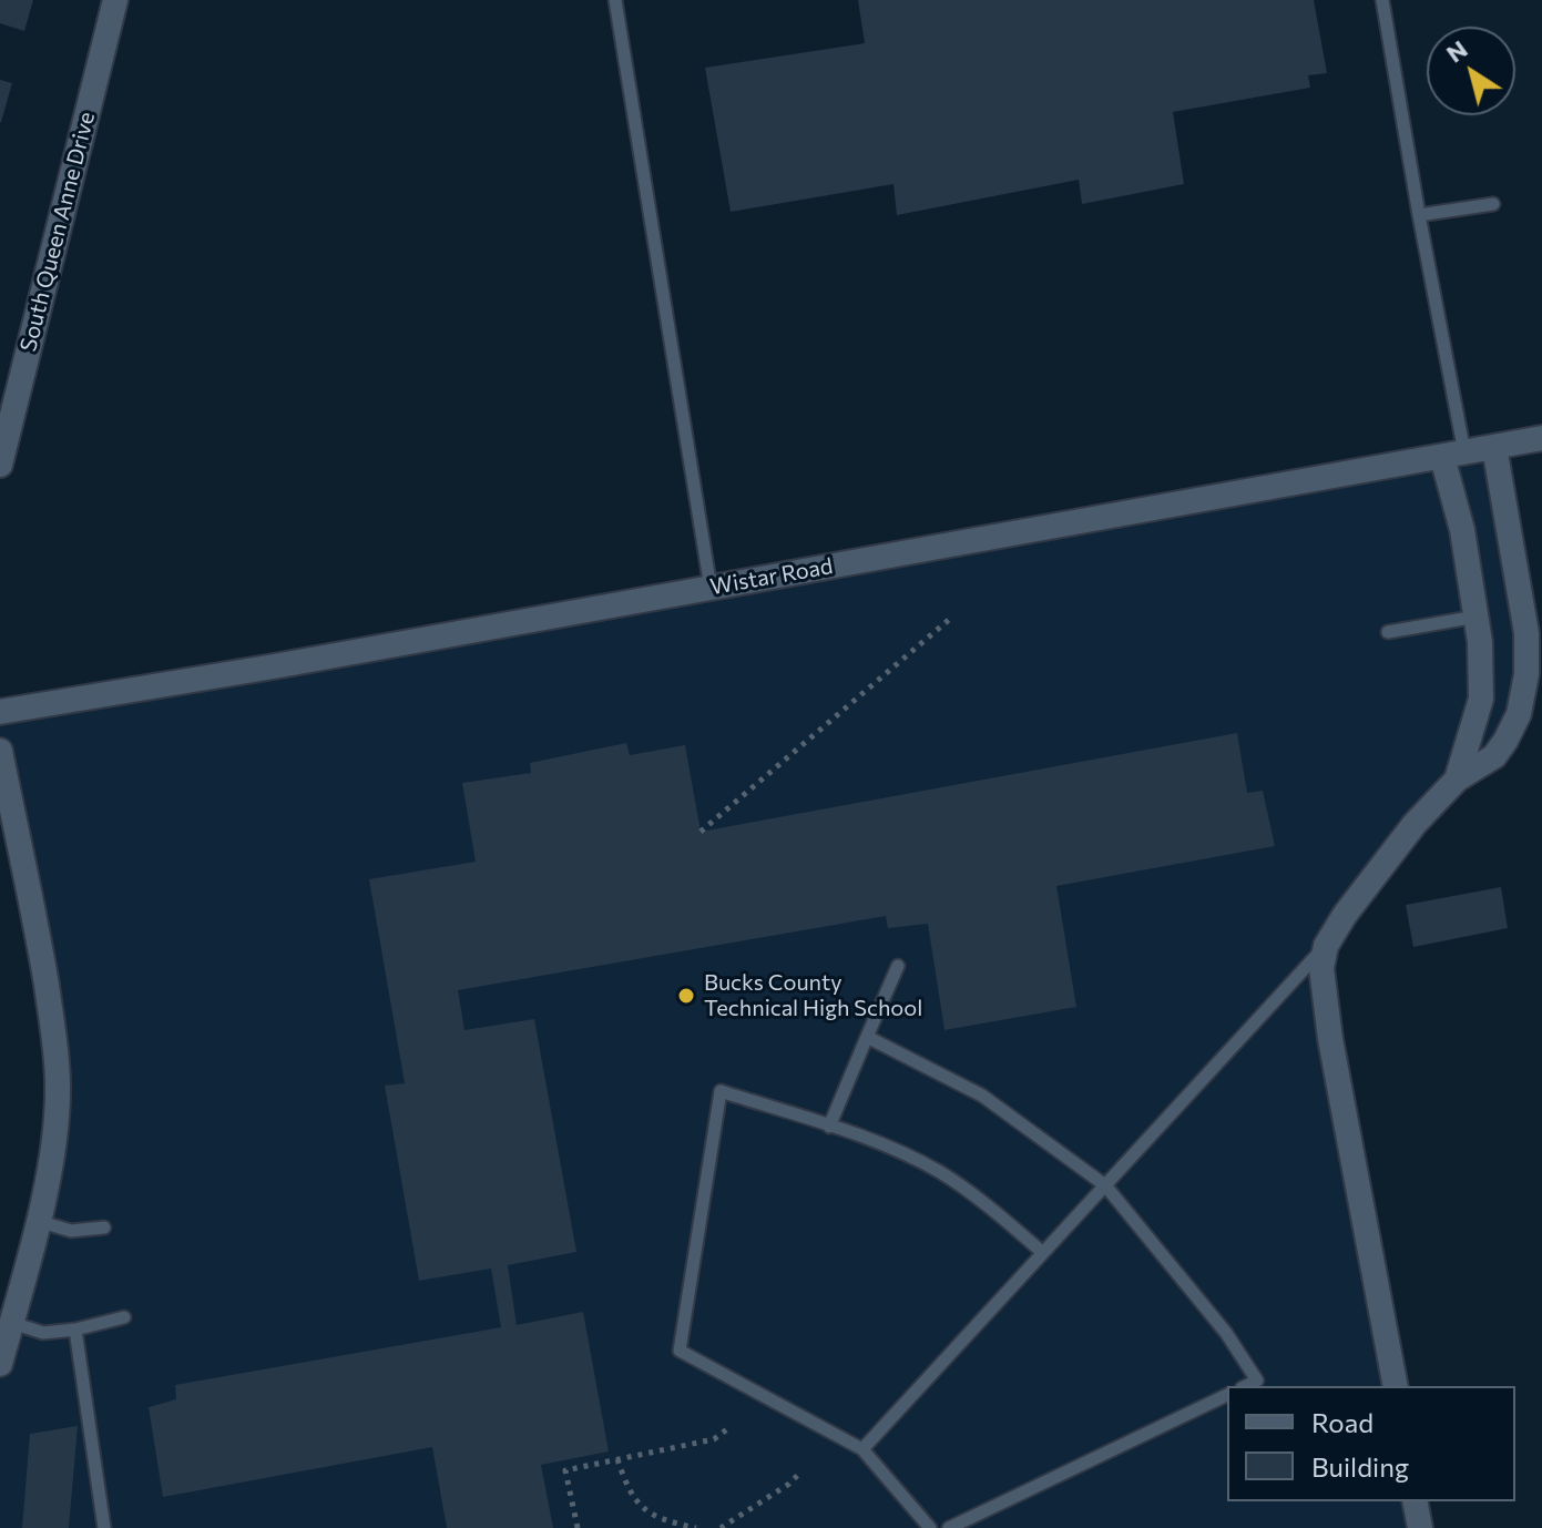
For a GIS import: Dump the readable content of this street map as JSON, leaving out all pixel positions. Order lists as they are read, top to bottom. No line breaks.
{"streets":{"street":["South Queen Anne Drive","Wistar Road"]},"places":["Bucks County Technical High School"],"legend":["Road","Building"],"north":"top left"}
